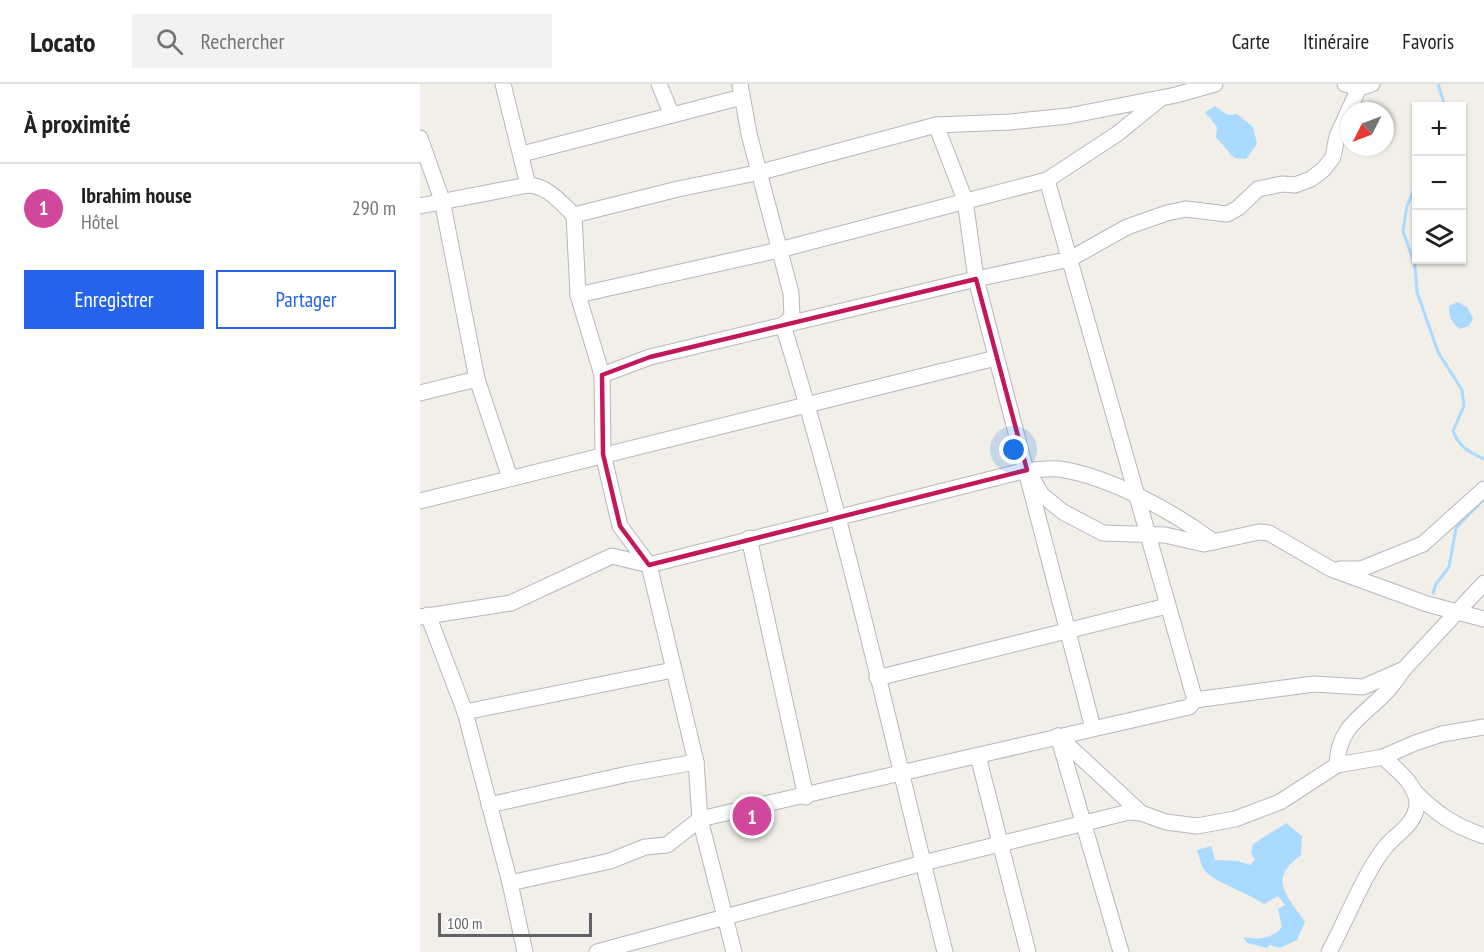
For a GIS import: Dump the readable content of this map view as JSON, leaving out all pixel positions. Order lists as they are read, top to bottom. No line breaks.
{"scale_bar":"100 m","north":"bottom left","page":{"header":"Locato","search":"Rechercher","nav":["Carte","Itinéraire","Favoris"],"heading":"À proximité","map_buttons":["+","−"],"list":[{"mark":"1","name":"Ibrahim house","note":"Hôtel","value":"290 m"}],"buttons":["Enregistrer","Partager"],"pins":"1","scale":"100 m"}}
